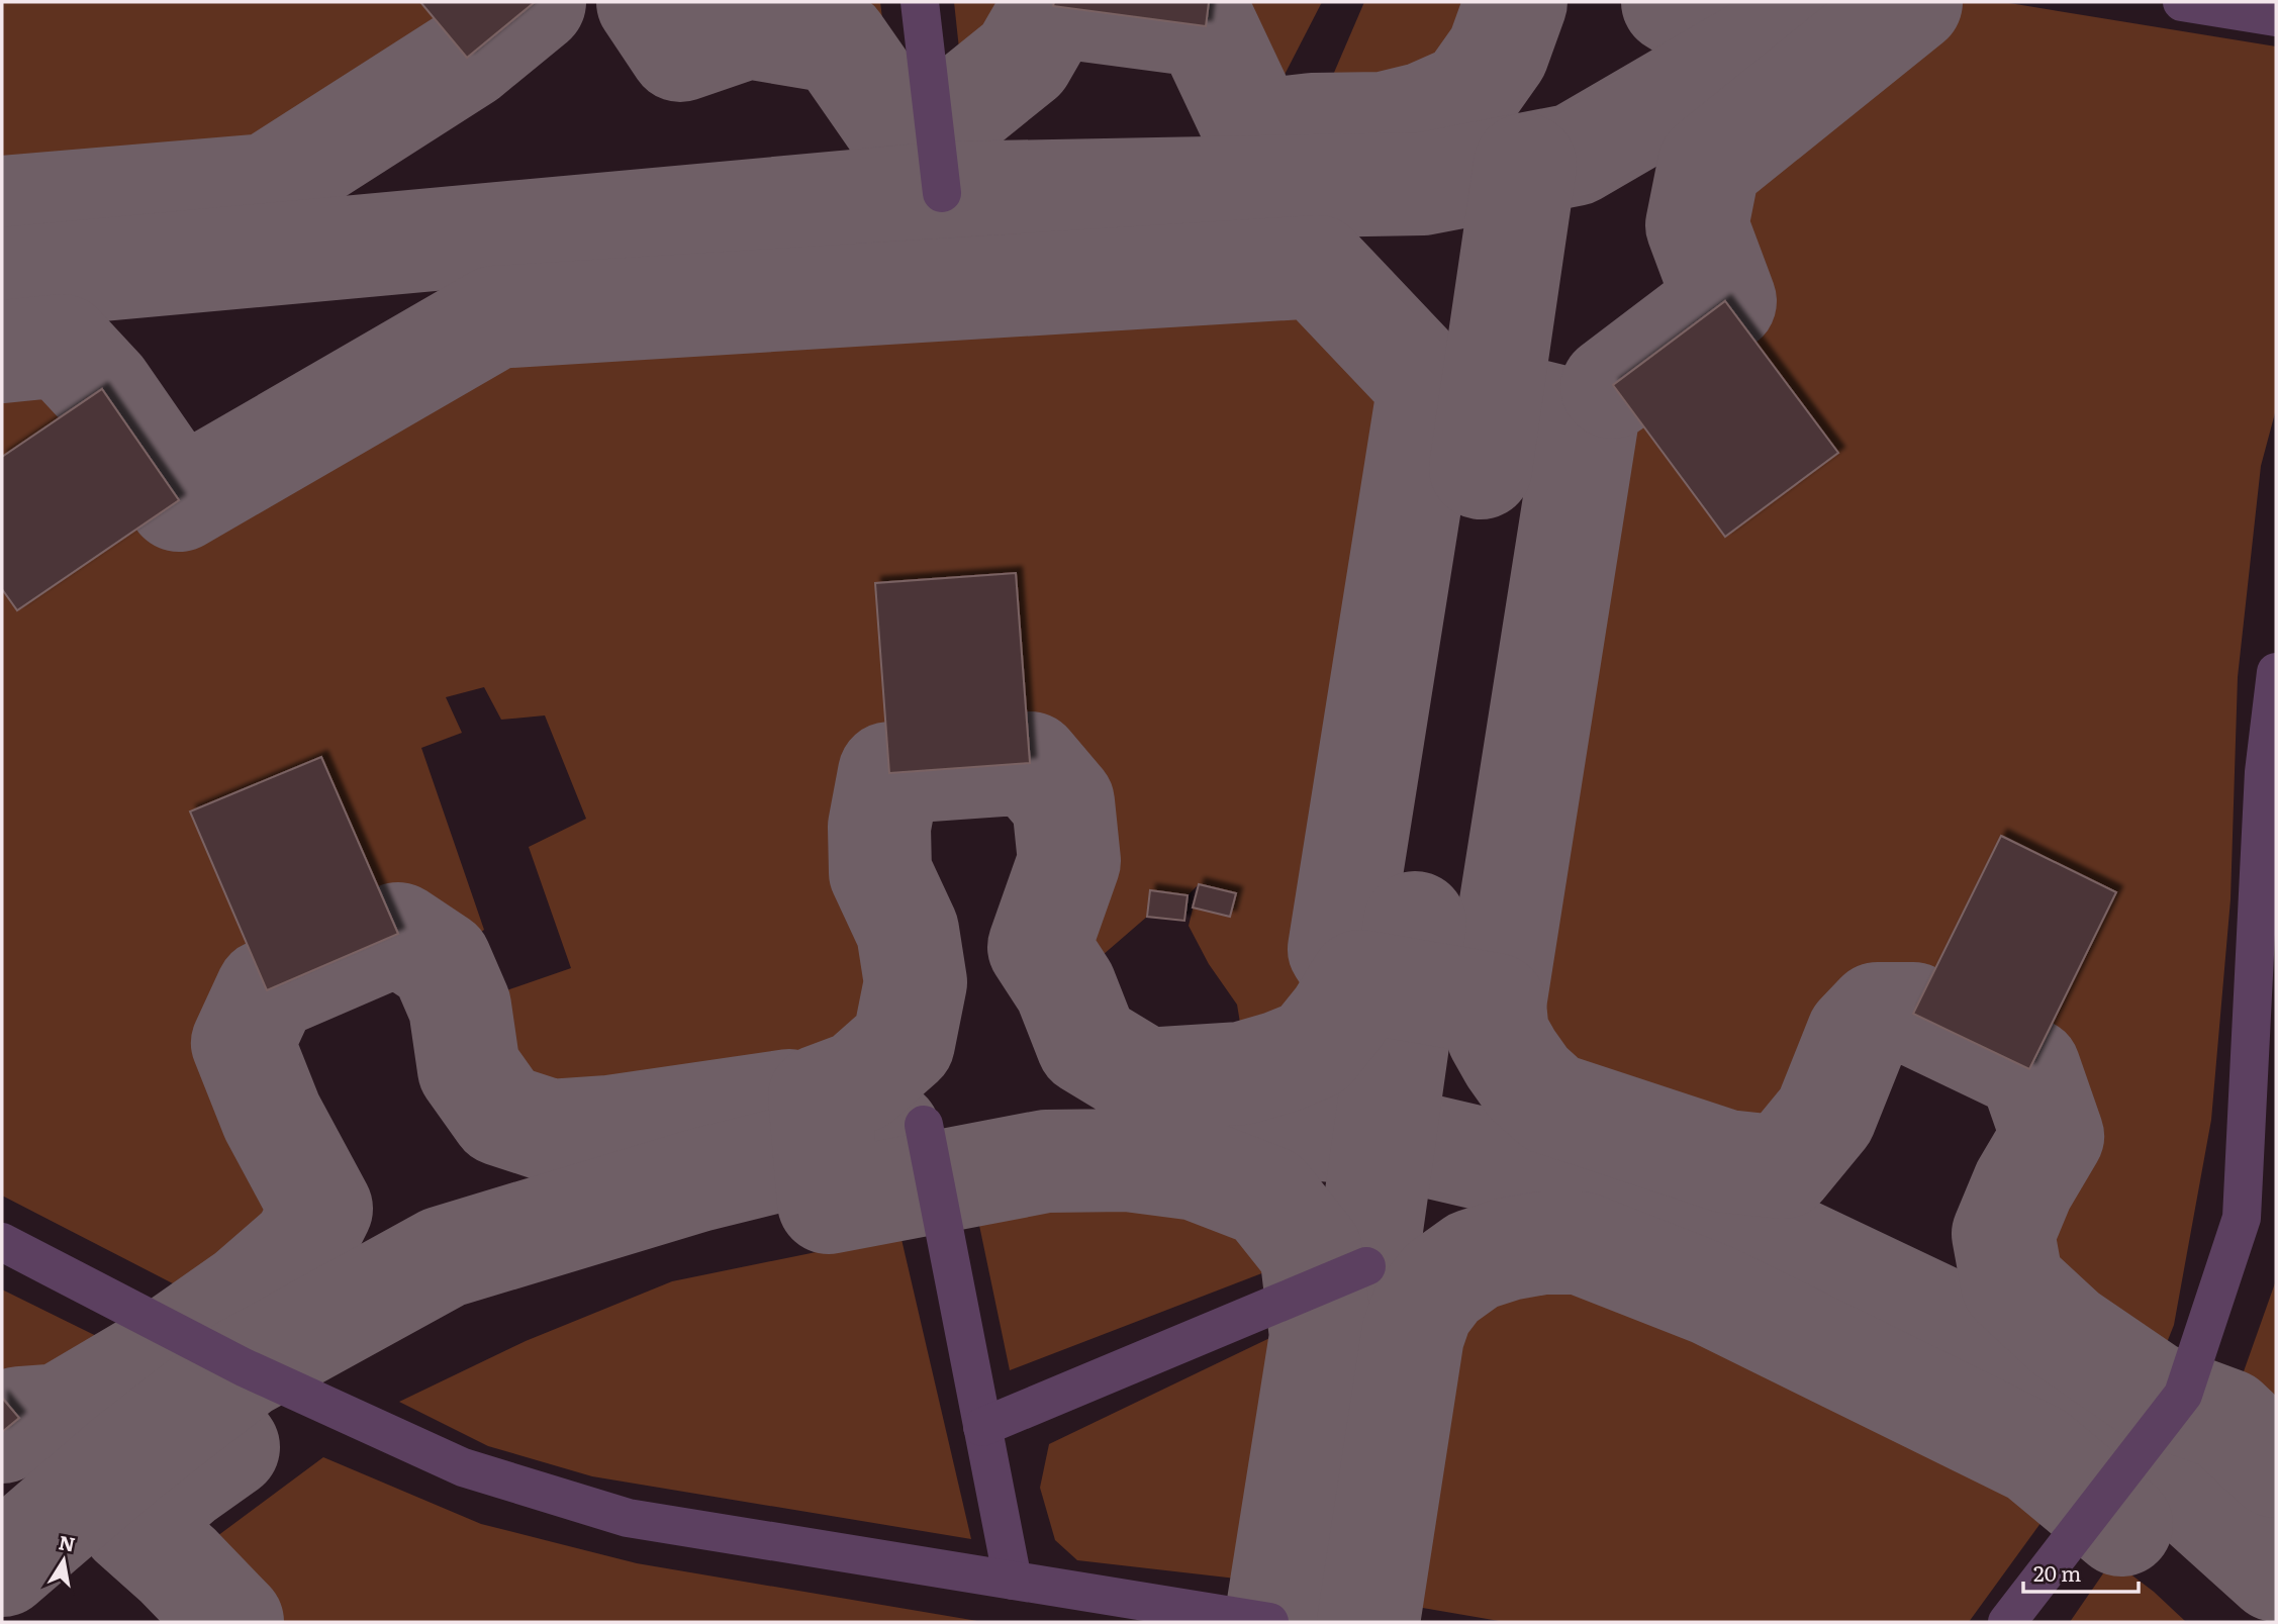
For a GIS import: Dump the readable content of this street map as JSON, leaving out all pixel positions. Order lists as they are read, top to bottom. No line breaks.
{"scale_bar":"20 m","north":"top"}
